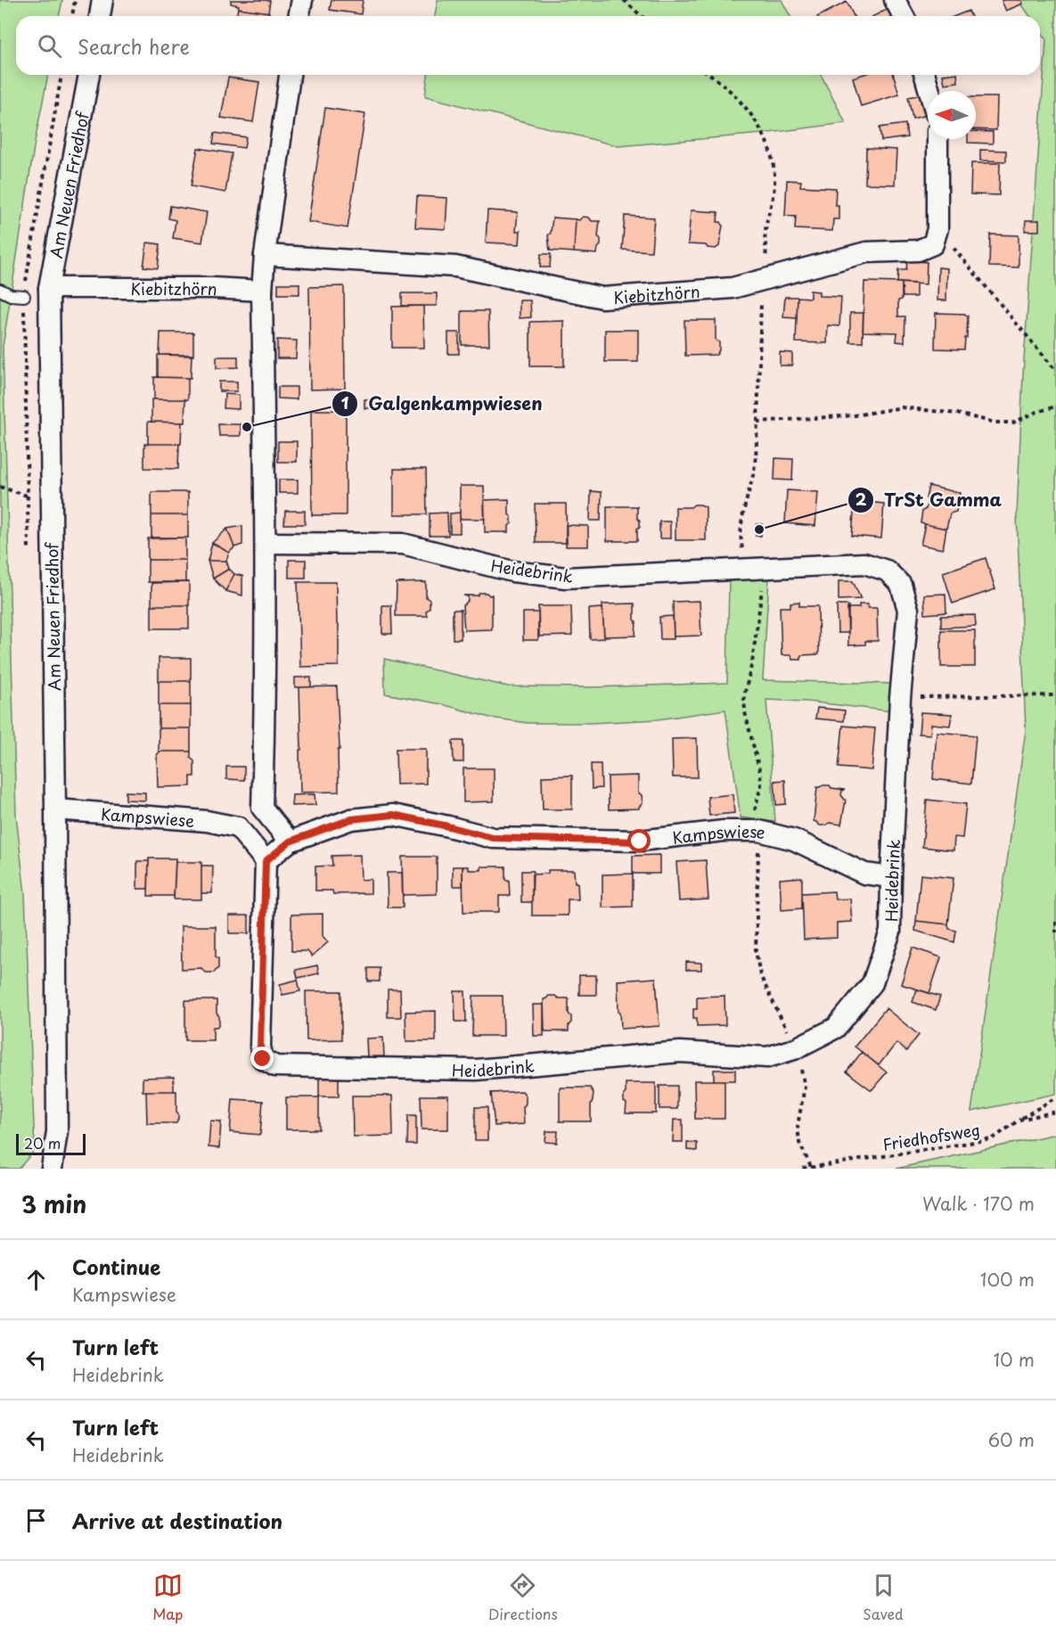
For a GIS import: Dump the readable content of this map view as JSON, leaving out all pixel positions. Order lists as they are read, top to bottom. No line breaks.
{"streets":{"street":["Am Neuen Friedhof","Kiebitzhörn","Heidebrink","Kampswiese"],"path":["Friedhofsweg"]},"crossings":[["Am Neuen Friedhof","Kiebitzhörn"],["Am Neuen Friedhof","Kampswiese"],["Heidebrink","Kampswiese"]],"places":["Galgenkampwiesen","TrSt Gamma"],"scale_bar":"20 m","north":"left","page":{"search":"Search here","scale":"20 m","heading":["3 min","Walk · 170 m"],"list":[["Continue","Kampswiese","100 m"],["Turn left","Heidebrink","10 m"],["Turn left","Heidebrink","60 m"],"Arrive at destination"],"nav":["Map","Directions","Saved"]}}
